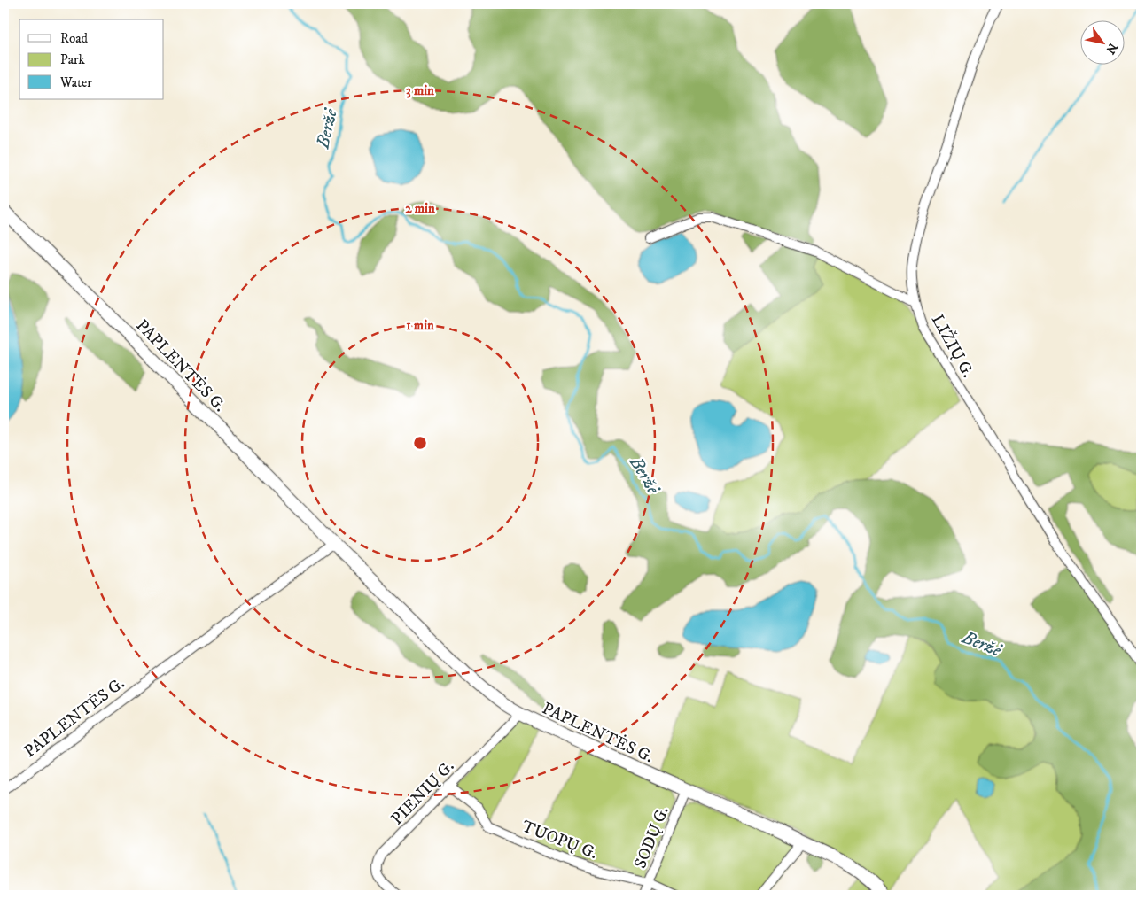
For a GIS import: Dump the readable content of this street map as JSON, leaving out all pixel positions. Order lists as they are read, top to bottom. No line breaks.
{"streets":{"main road":["PAPLENTĖS G."],"street":["LIŽIŲ G.","PIENIŲ G.","SODŲ G.","TUOPŲ G."]},"crossings":[["PAPLENTĖS G.","PIENIŲ G."],["PAPLENTĖS G.","SODŲ G."],["PIENIŲ G.","TUOPŲ G."],["SODŲ G.","TUOPŲ G."]],"water":["Beržė"],"legend":["Road","Park","Water"],"north":"bottom right","rings":["3 min","2 min","1 min"]}
